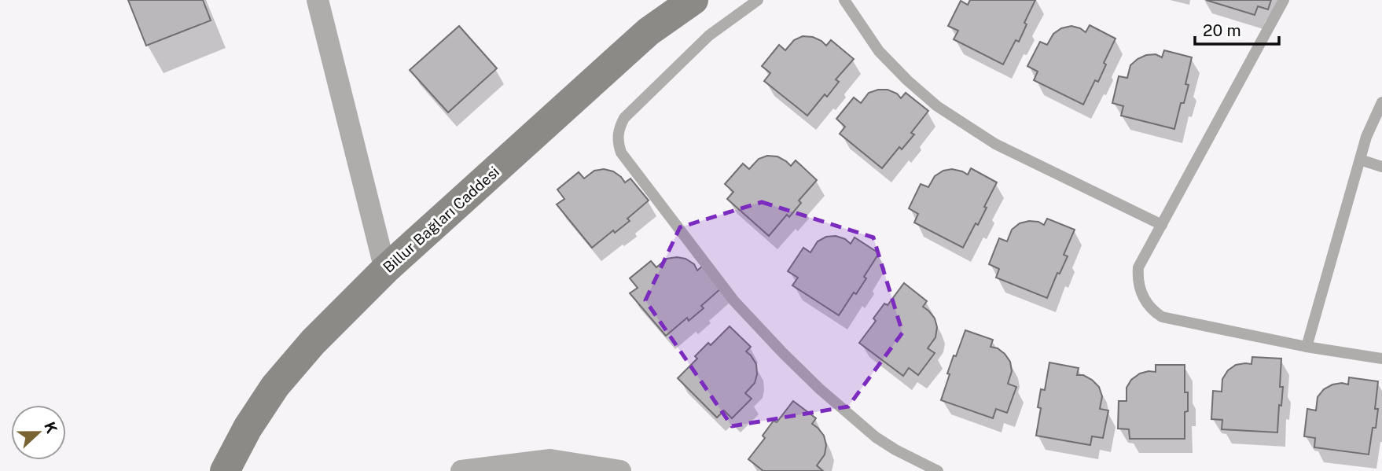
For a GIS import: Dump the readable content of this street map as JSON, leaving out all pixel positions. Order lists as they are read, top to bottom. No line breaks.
{"streets":{"street":["Billur Bağları Caddesi"]},"scale_bar":"20 m","north":"right"}
